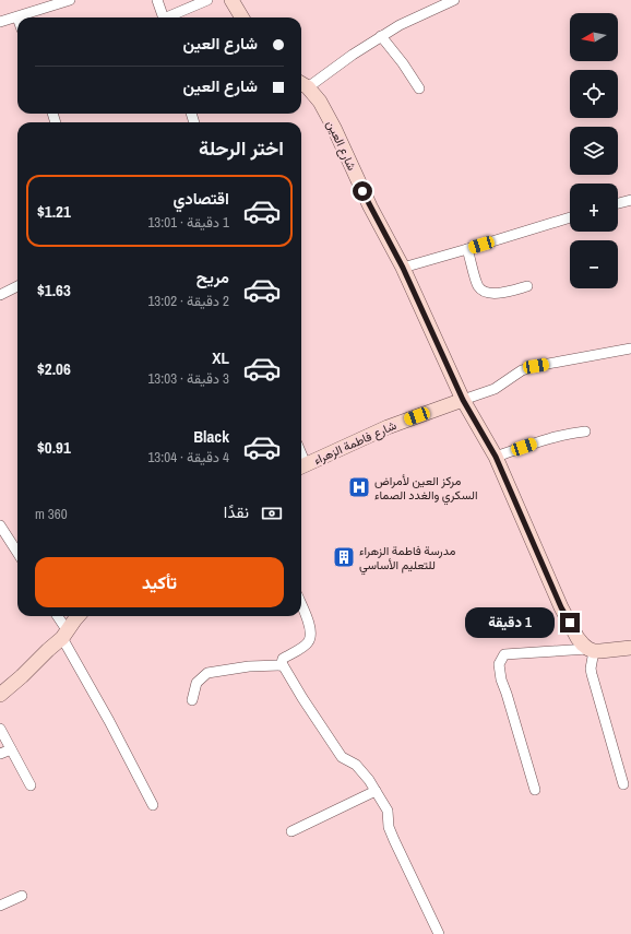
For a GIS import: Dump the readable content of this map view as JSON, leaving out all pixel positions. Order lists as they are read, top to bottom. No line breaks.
{"streets":{"street":["شارع العين","شارع فاطمة الزهراء"]},"crossings":[["شارع العين","شارع فاطمة الزهراء"]],"places":{"hospital":["مركز العين لأمراض السكري والغدد الصماء"],"building":["مدرسة فاطمة الزهراء للتعليم الأساسي"]},"north":"left","page":{"map_buttons":["+","−"],"banner":["شارع العين","شارع العين"],"heading":"اختر الرحلة","list":[{"name":"اقتصادي","note":"1 دقيقة · 13:01","value":"$1.21"},{"name":"مريح","note":"2 دقيقة · 13:02","value":"$1.63"},{"name":"XL","note":"3 دقيقة · 13:03","value":"$2.06"},{"name":"Black","note":"4 دقيقة · 13:04","value":"$0.91"}],"pay":["نقدًا","360 m"],"buttons":"تأكيد","bubble":"1 دقيقة"}}
